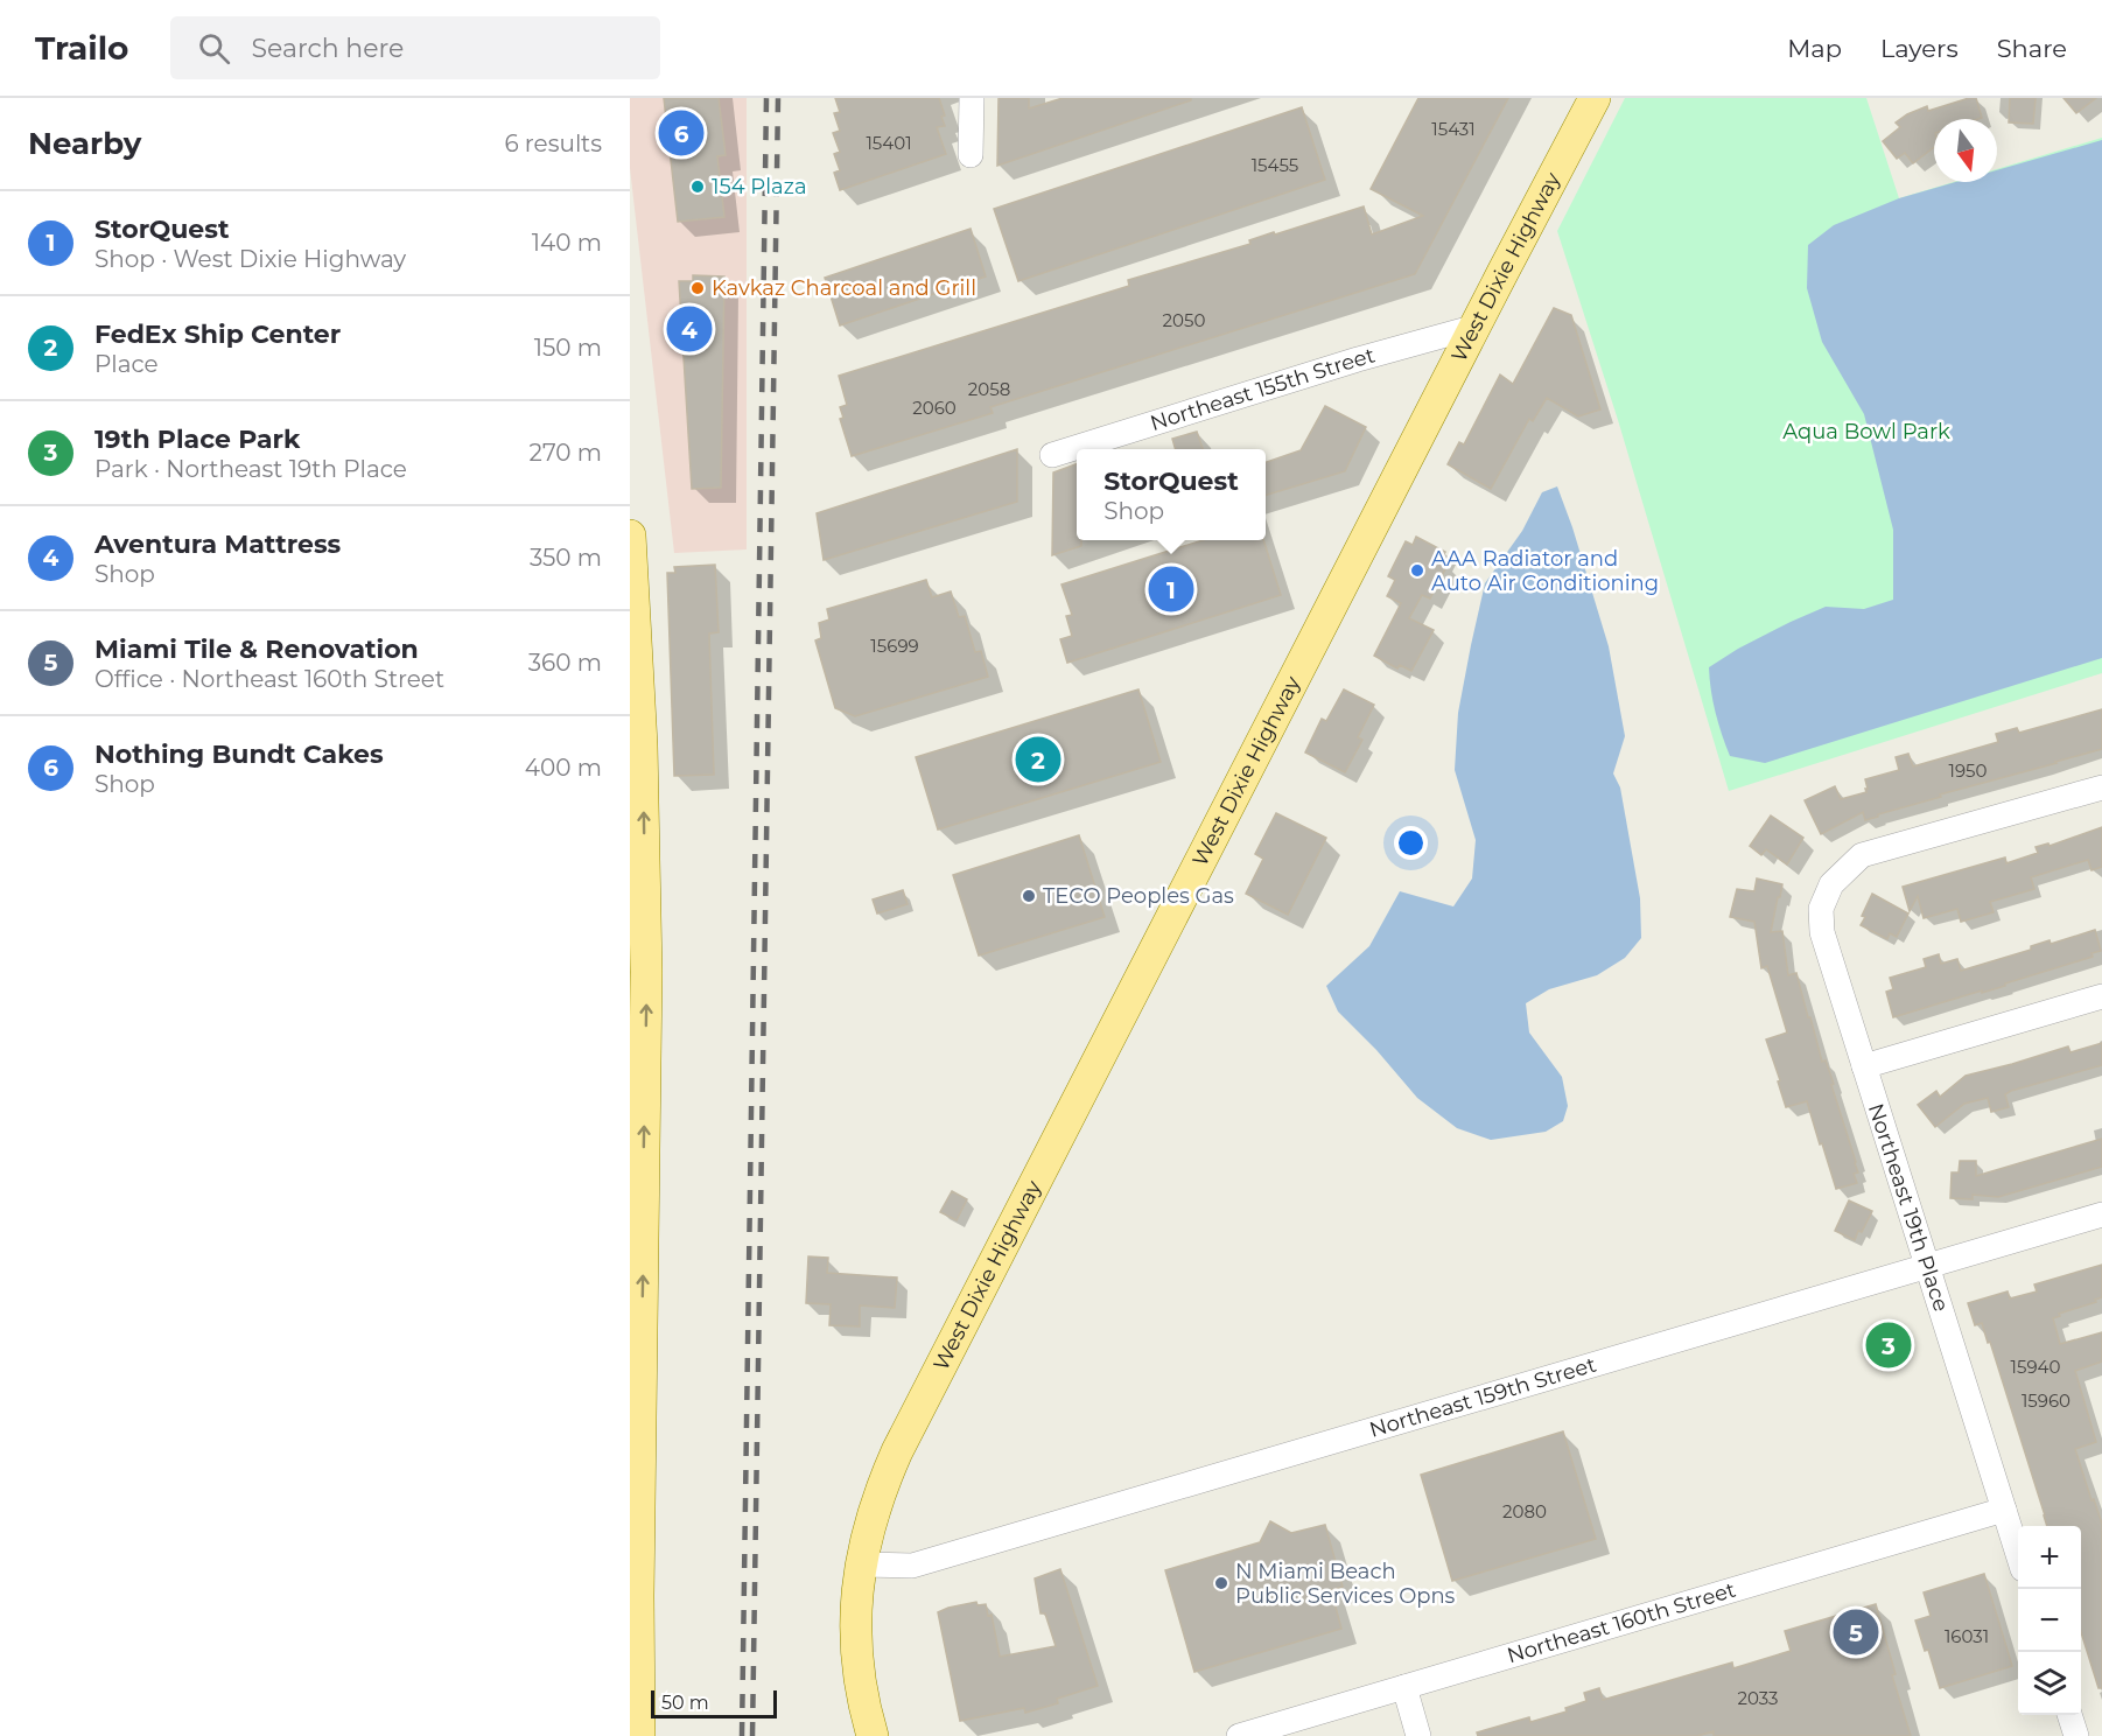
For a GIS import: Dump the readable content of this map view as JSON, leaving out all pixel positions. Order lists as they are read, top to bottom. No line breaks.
{"streets":{"main road":["West Dixie Highway"],"street":["Northeast 155th Street","Northeast 19th Place","Northeast 159th Street","Northeast 160th Street"]},"crossings":[["West Dixie Highway","Northeast 155th Street"],["West Dixie Highway","Northeast 159th Street"],["Northeast 19th Place","Northeast 159th Street"],["Northeast 19th Place","Northeast 160th Street"]],"parks":["Aqua Bowl Park"],"places":["154 Plaza","Kavkaz Charcoal and Grill","AAA Radiator and Auto Air Conditioning","TECO Peoples Gas","N Miami Beach Public Services Opns"],"house_numbers":["15431","15401","15455","2050","2058","2060","15699","1950","15940","15960","2080","16031","2033"],"scale_bar":"50 m","north":"bottom","page":{"header":"Trailo","search":"Search here","nav":["Map","Layers","Share"],"heading":["Nearby","6 results"],"pins":["6","4","1","2","3","5"],"list":[{"mark":"1","name":"StorQuest","note":"Shop · West Dixie Highway","value":"140 m"},{"mark":"2","name":"FedEx Ship Center","note":"Place","value":"150 m"},{"mark":"3","name":"19th Place Park","note":"Park · Northeast 19th Place","value":"270 m"},{"mark":"4","name":"Aventura Mattress","note":"Shop","value":"350 m"},{"mark":"5","name":"Miami Tile & Renovation","note":"Office · Northeast 160th Street","value":"360 m"},{"mark":"6","name":"Nothing Bundt Cakes","note":"Shop","value":"400 m"}],"popup":["StorQuest","Shop"],"map_buttons":["+","−"],"scale":"50 m"}}
